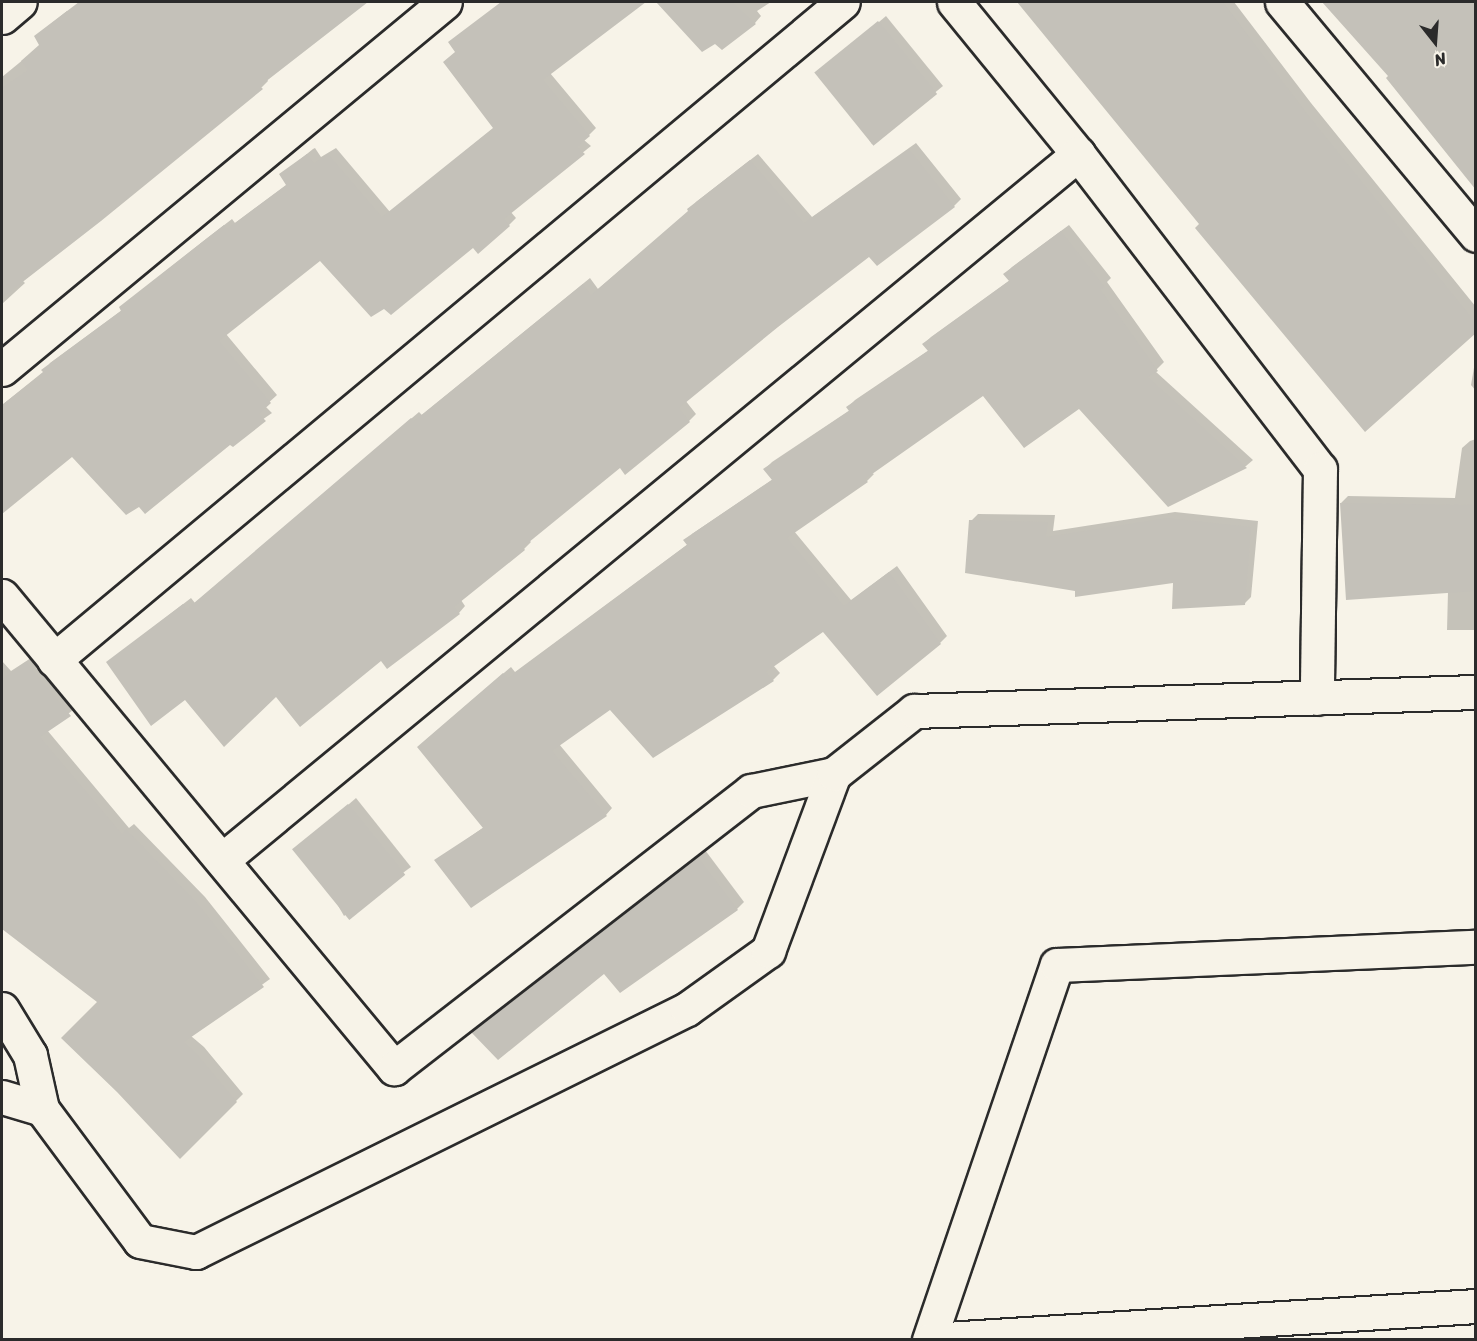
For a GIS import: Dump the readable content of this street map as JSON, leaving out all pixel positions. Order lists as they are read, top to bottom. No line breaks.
{"north":"bottom"}
